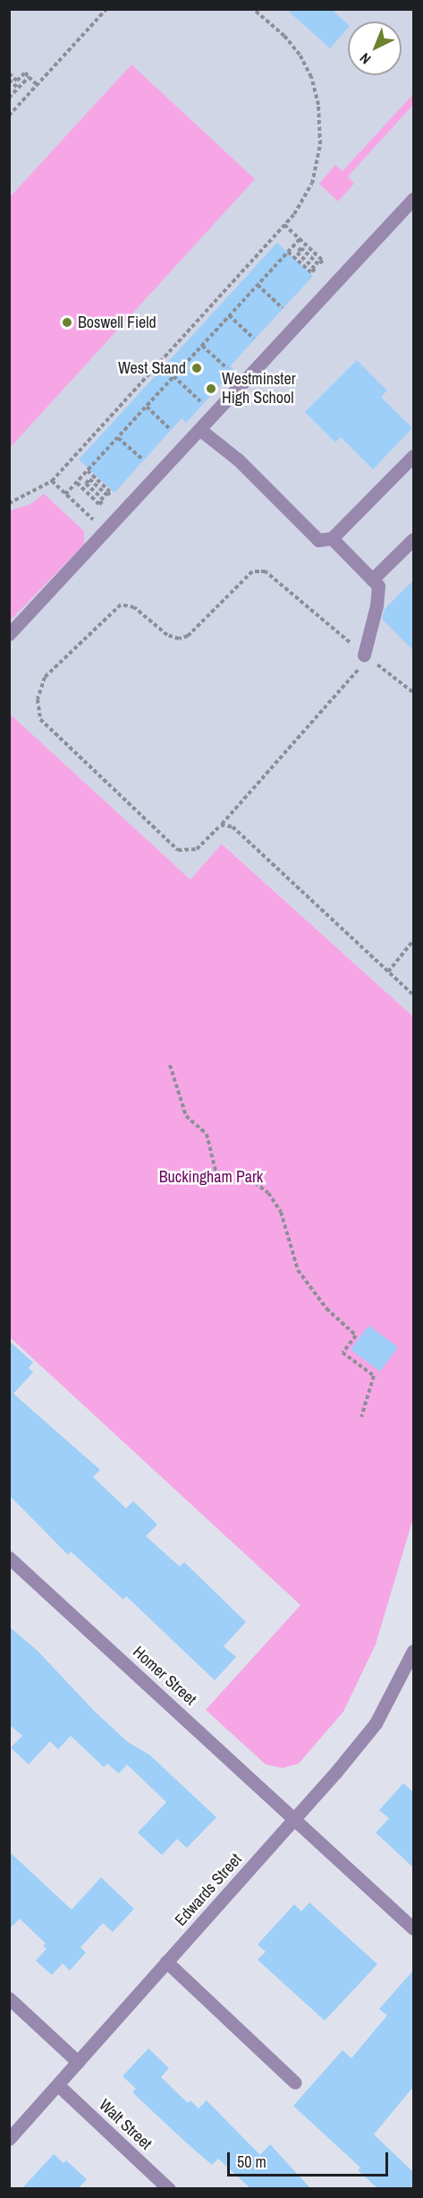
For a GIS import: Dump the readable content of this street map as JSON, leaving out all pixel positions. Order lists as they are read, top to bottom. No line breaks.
{"streets":{"street":["Homer Street","Edwards Street","Walt Street"]},"crossings":[["Homer Street","Edwards Street"],["Edwards Street","Walt Street"]],"parks":["Buckingham Park"],"places":["Boswell Field","West Stand","Westminster High School"],"scale_bar":"50 m","north":"bottom left"}
